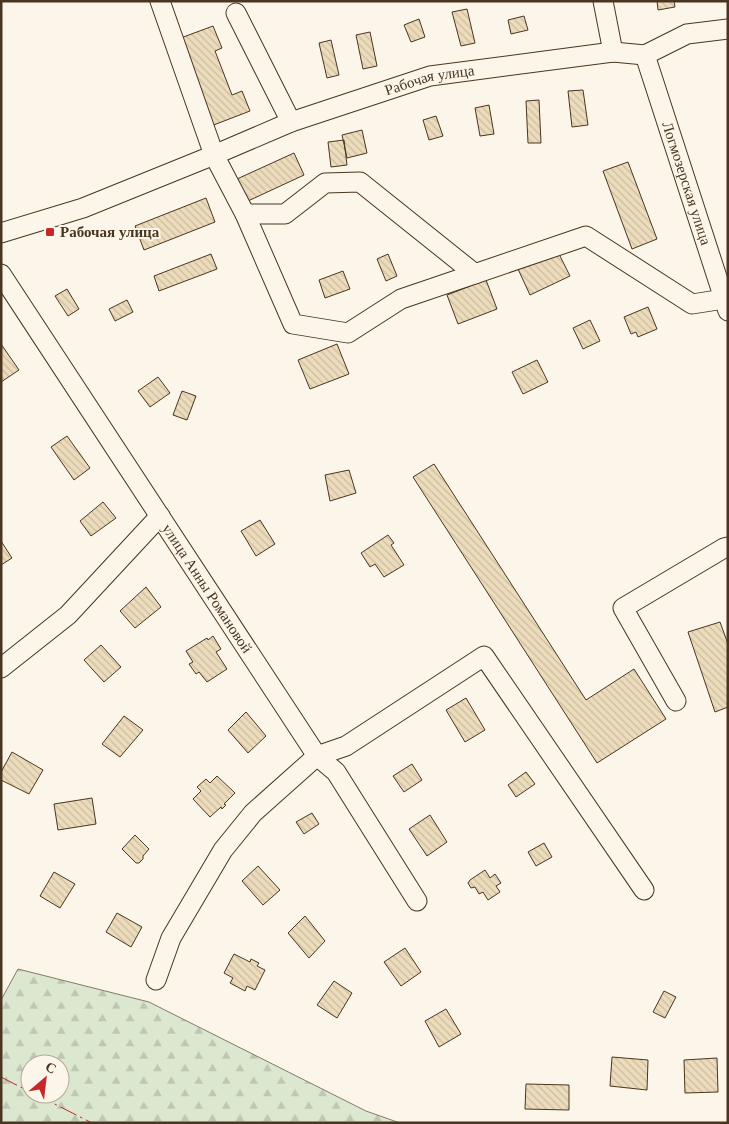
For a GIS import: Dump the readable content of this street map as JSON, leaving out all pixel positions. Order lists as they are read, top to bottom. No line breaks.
{"streets":{"street":["Рабочая улица","Логмозерская улица","улица Анны Романовой"]},"crossings":[["Рабочая улица","Логмозерская улица"]],"places":{"transit":["Рабочая улица"]},"north":"top right"}
